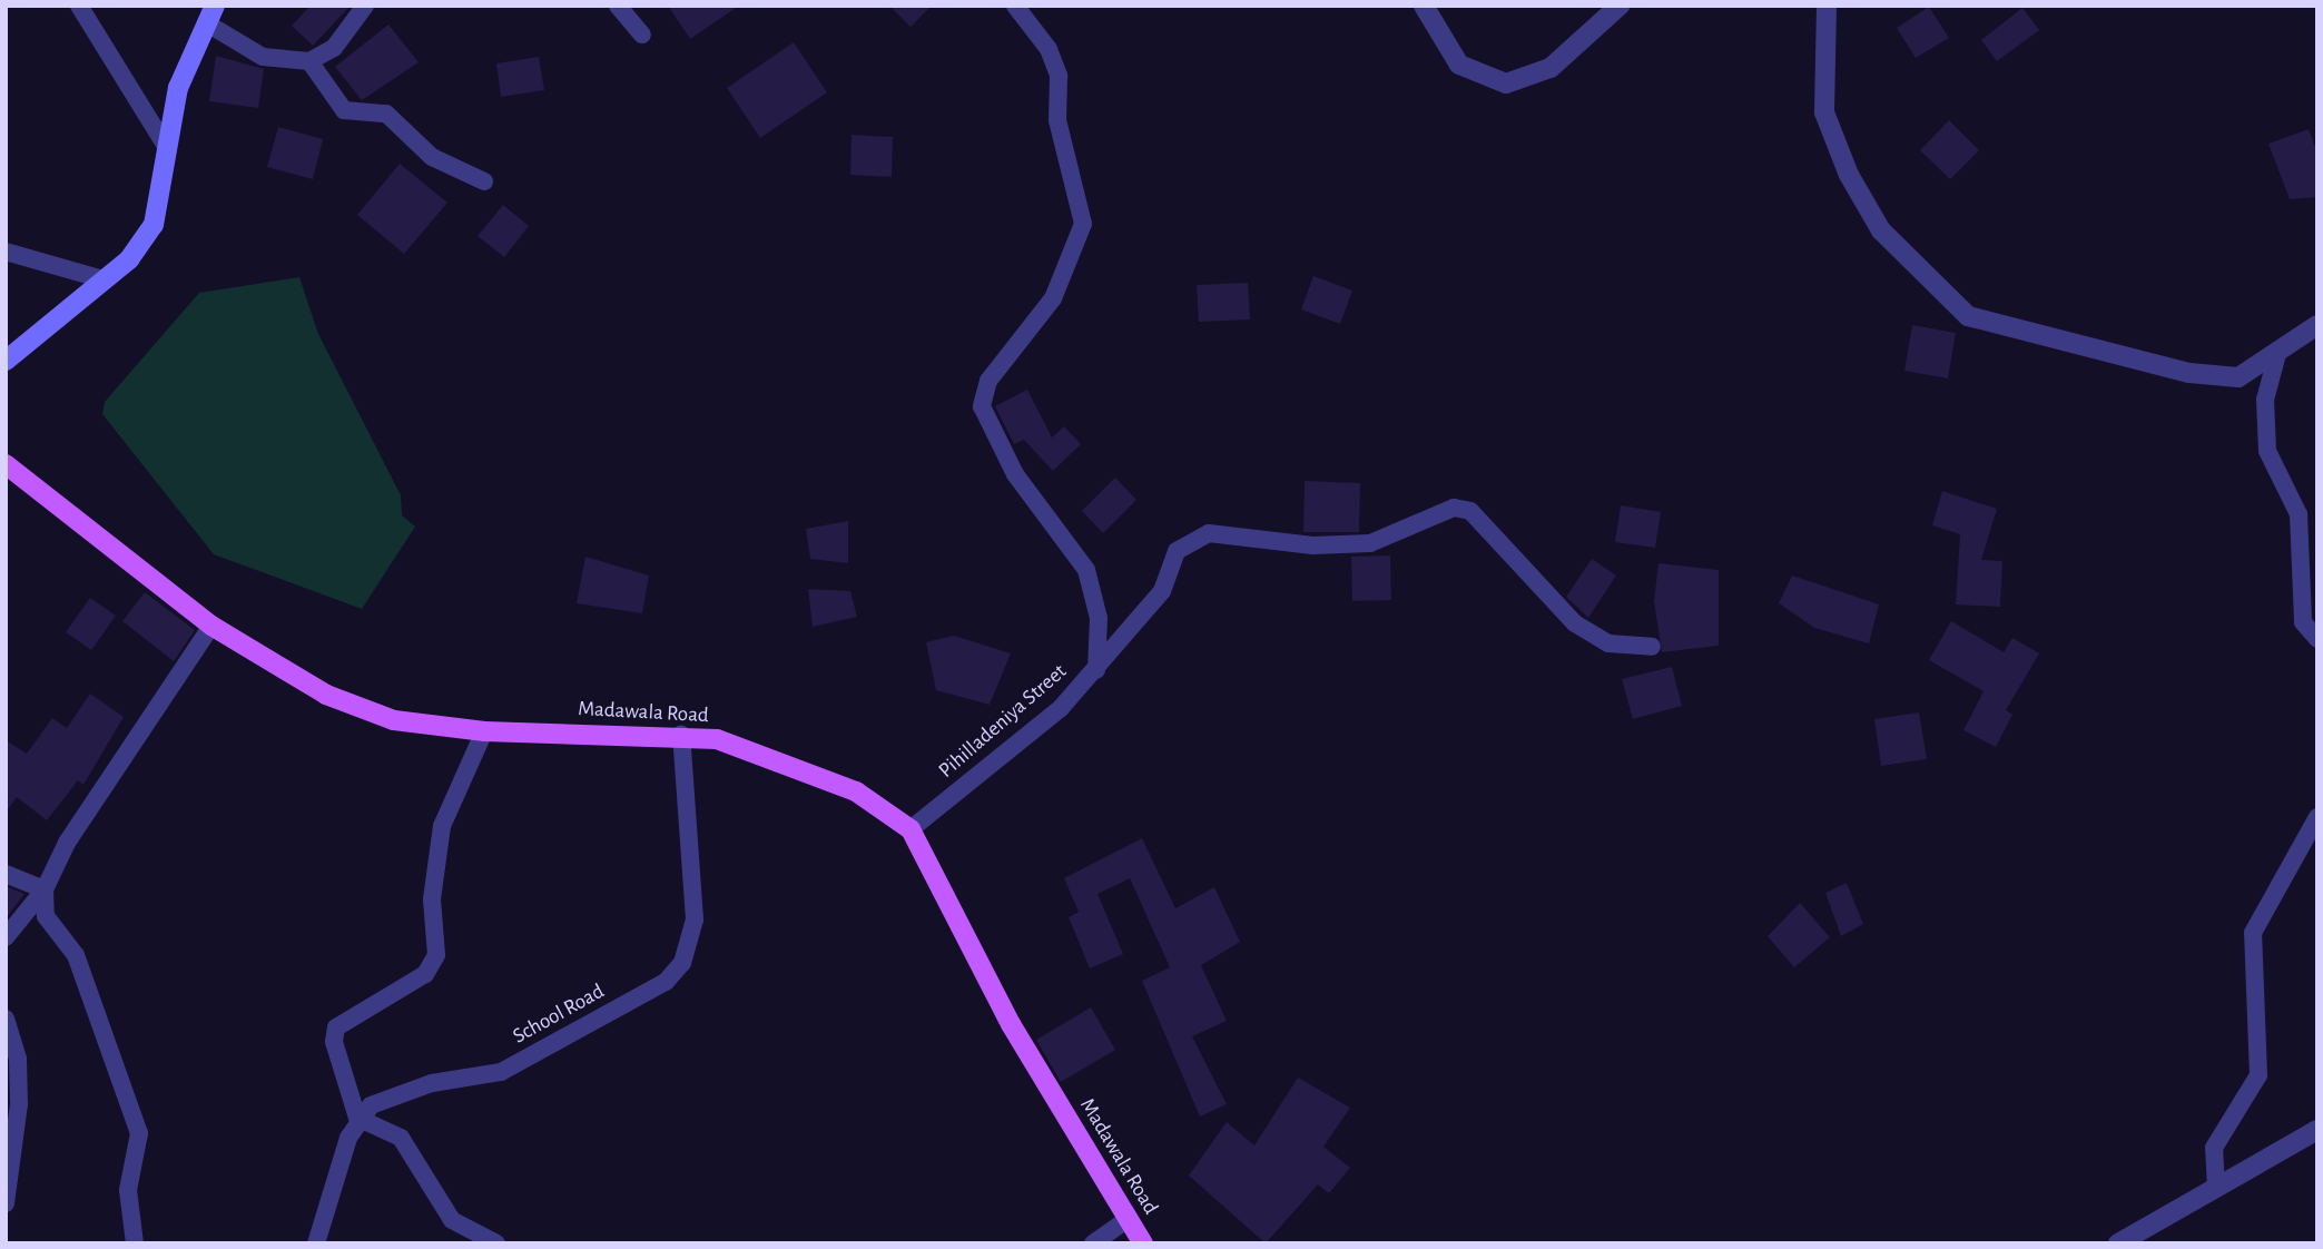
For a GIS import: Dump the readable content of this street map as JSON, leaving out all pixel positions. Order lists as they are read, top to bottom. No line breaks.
{"streets":{"main road":["Madawala Road"],"street":["Pihilladeniya Street","School Road"]},"crossings":[["Madawala Road","Pihilladeniya Street"],["Madawala Road","School Road"]]}
